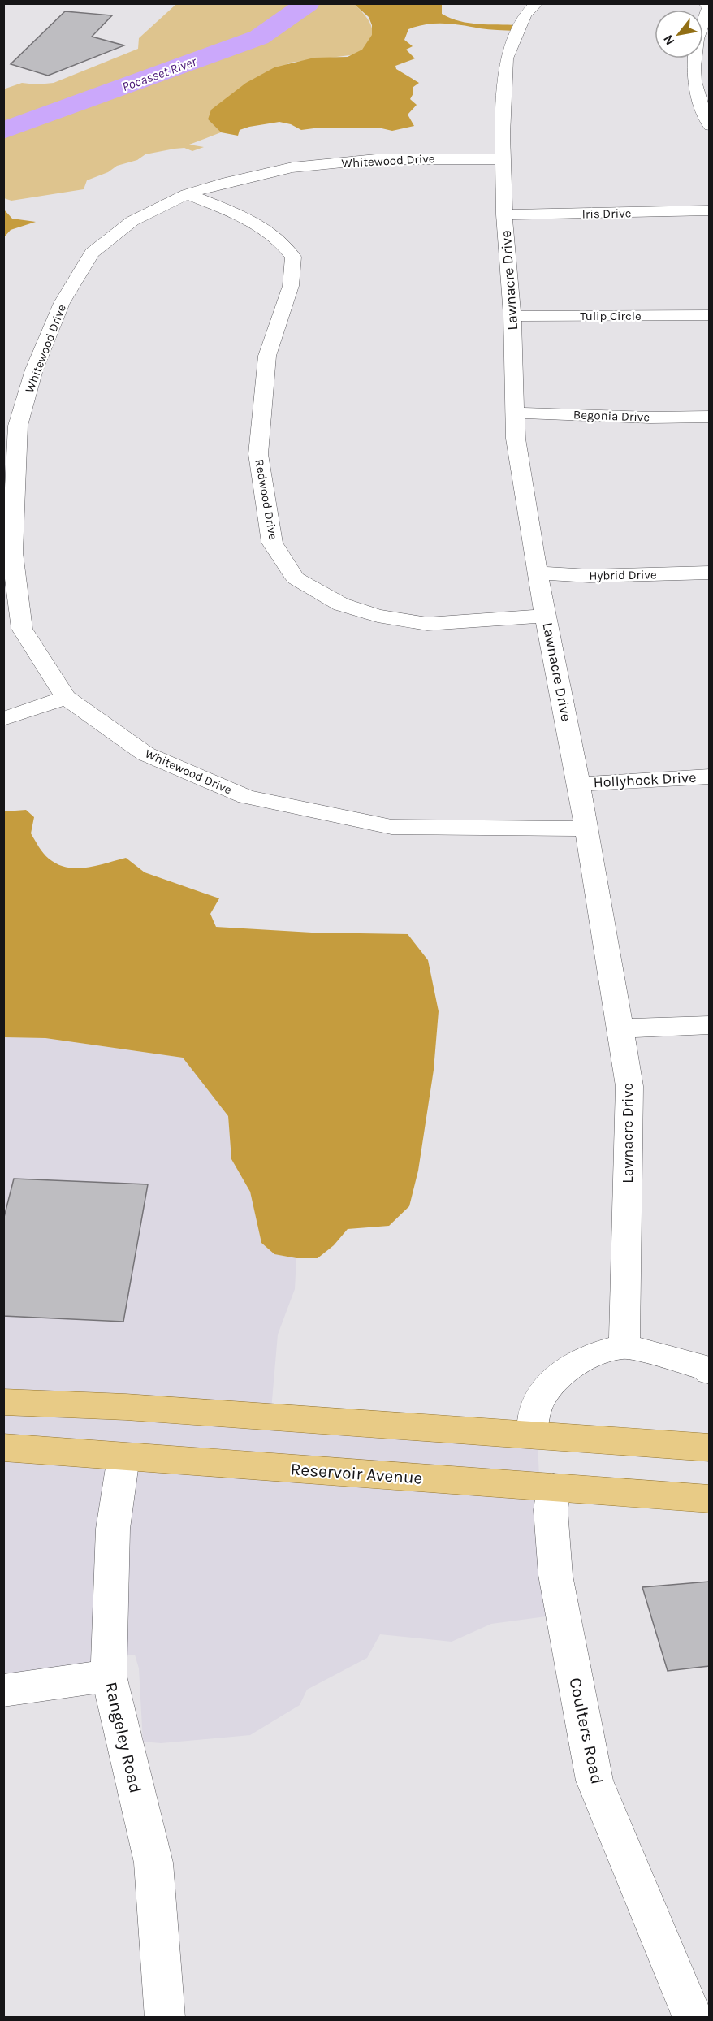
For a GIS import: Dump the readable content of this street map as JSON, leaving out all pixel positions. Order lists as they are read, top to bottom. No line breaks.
{"streets":{"main road":["Reservoir Avenue"],"street":["Whitewood Drive","Iris Drive","Lawnacre Drive","Tulip Circle","Begonia Drive","Redwood Drive","Hybrid Drive","Hollyhock Drive","Coulters Road","Rangeley Road"]},"crossings":[["Whitewood Drive","Lawnacre Drive"],["Whitewood Drive","Redwood Drive"],["Iris Drive","Lawnacre Drive"],["Lawnacre Drive","Tulip Circle"],["Lawnacre Drive","Begonia Drive"],["Lawnacre Drive","Redwood Drive"],["Lawnacre Drive","Hybrid Drive"],["Lawnacre Drive","Hollyhock Drive"],["Reservoir Avenue","Coulters Road"],["Reservoir Avenue","Rangeley Road"]],"water":["Pocasset River"],"north":"bottom left"}
